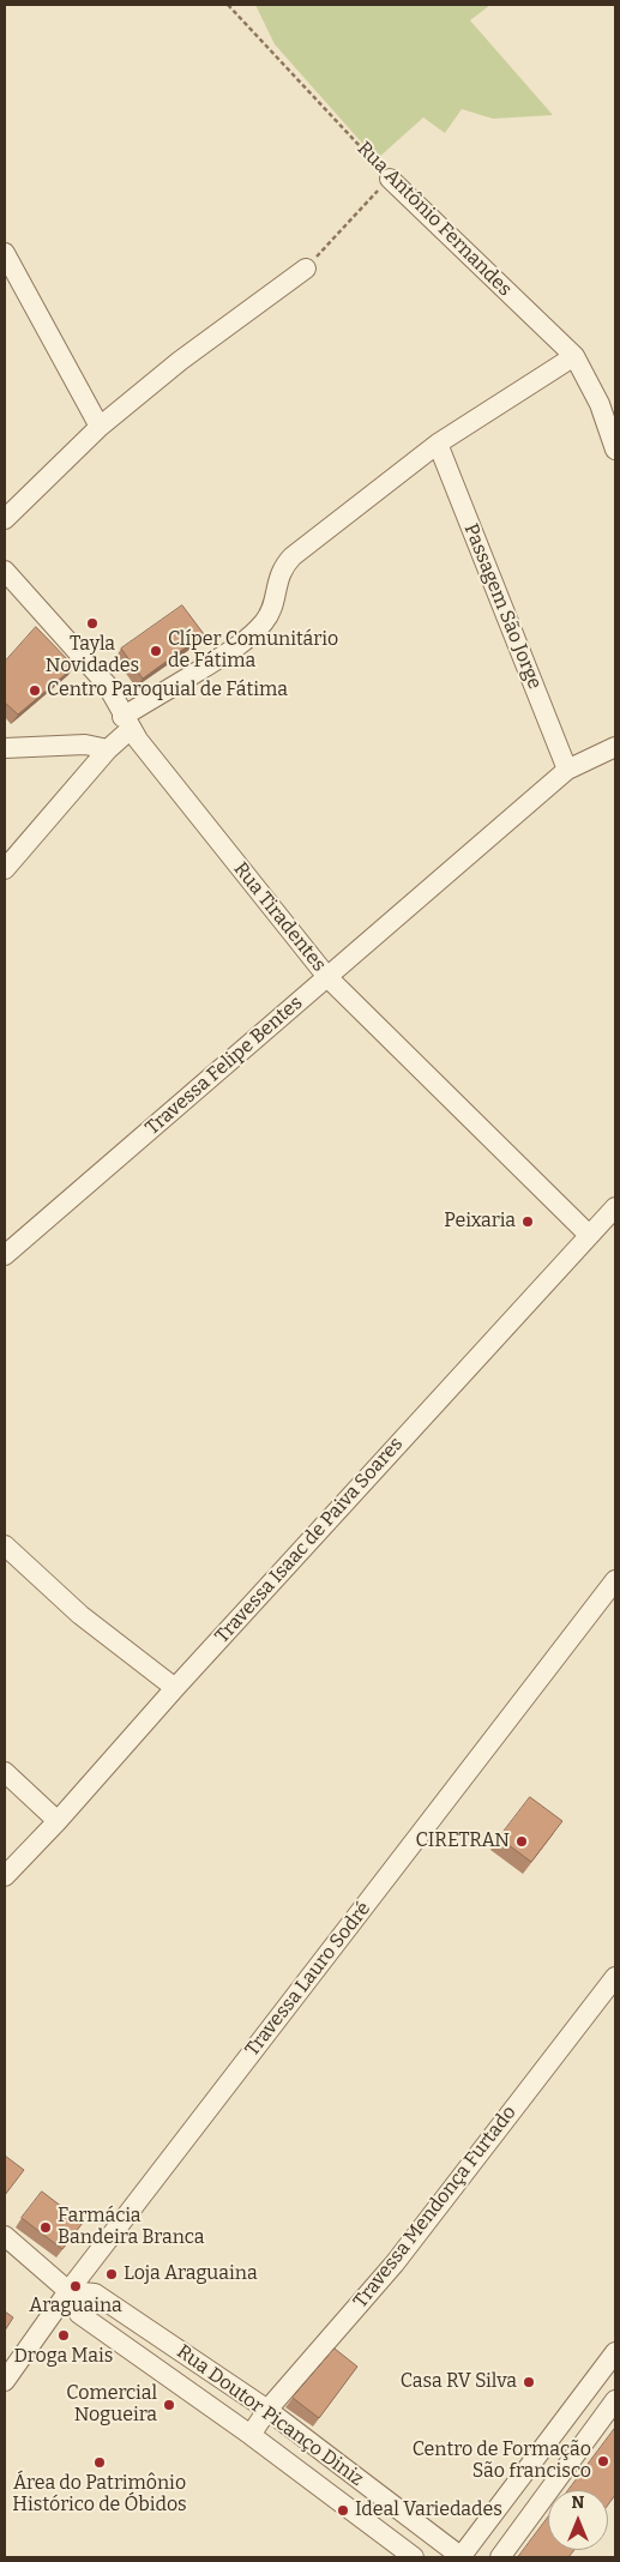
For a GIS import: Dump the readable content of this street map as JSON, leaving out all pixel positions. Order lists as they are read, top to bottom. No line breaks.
{"streets":{"street":["Rua Antônio Fernandes","Passagem São Jorge","Rua Tiradentes","Travessa Felipe Bentes","Travessa Isaac de Paiva Soares","Travessa Lauro Sodré","Travessa Mendonça Furtado","Rua Doutor Picanço Diniz"]},"crossings":[["Passagem São Jorge","Travessa Felipe Bentes"],["Rua Tiradentes","Travessa Felipe Bentes"],["Rua Tiradentes","Travessa Isaac de Paiva Soares"],["Travessa Lauro Sodré","Rua Doutor Picanço Diniz"],["Travessa Mendonça Furtado","Rua Doutor Picanço Diniz"]],"places":["Tayla Novidades","Clíper Comunitário de Fátima","Centro Paroquial de Fátima","Peixaria","CIRETRAN","Farmácia Bandeira Branca","Loja Araguaina","Araguaina","Droga Mais","Casa RV Silva","Comercial Nogueira","Centro de Formação São francisco","Área do Patrimônio Histórico de Óbidos","Ideal Variedades"],"north":"top"}
